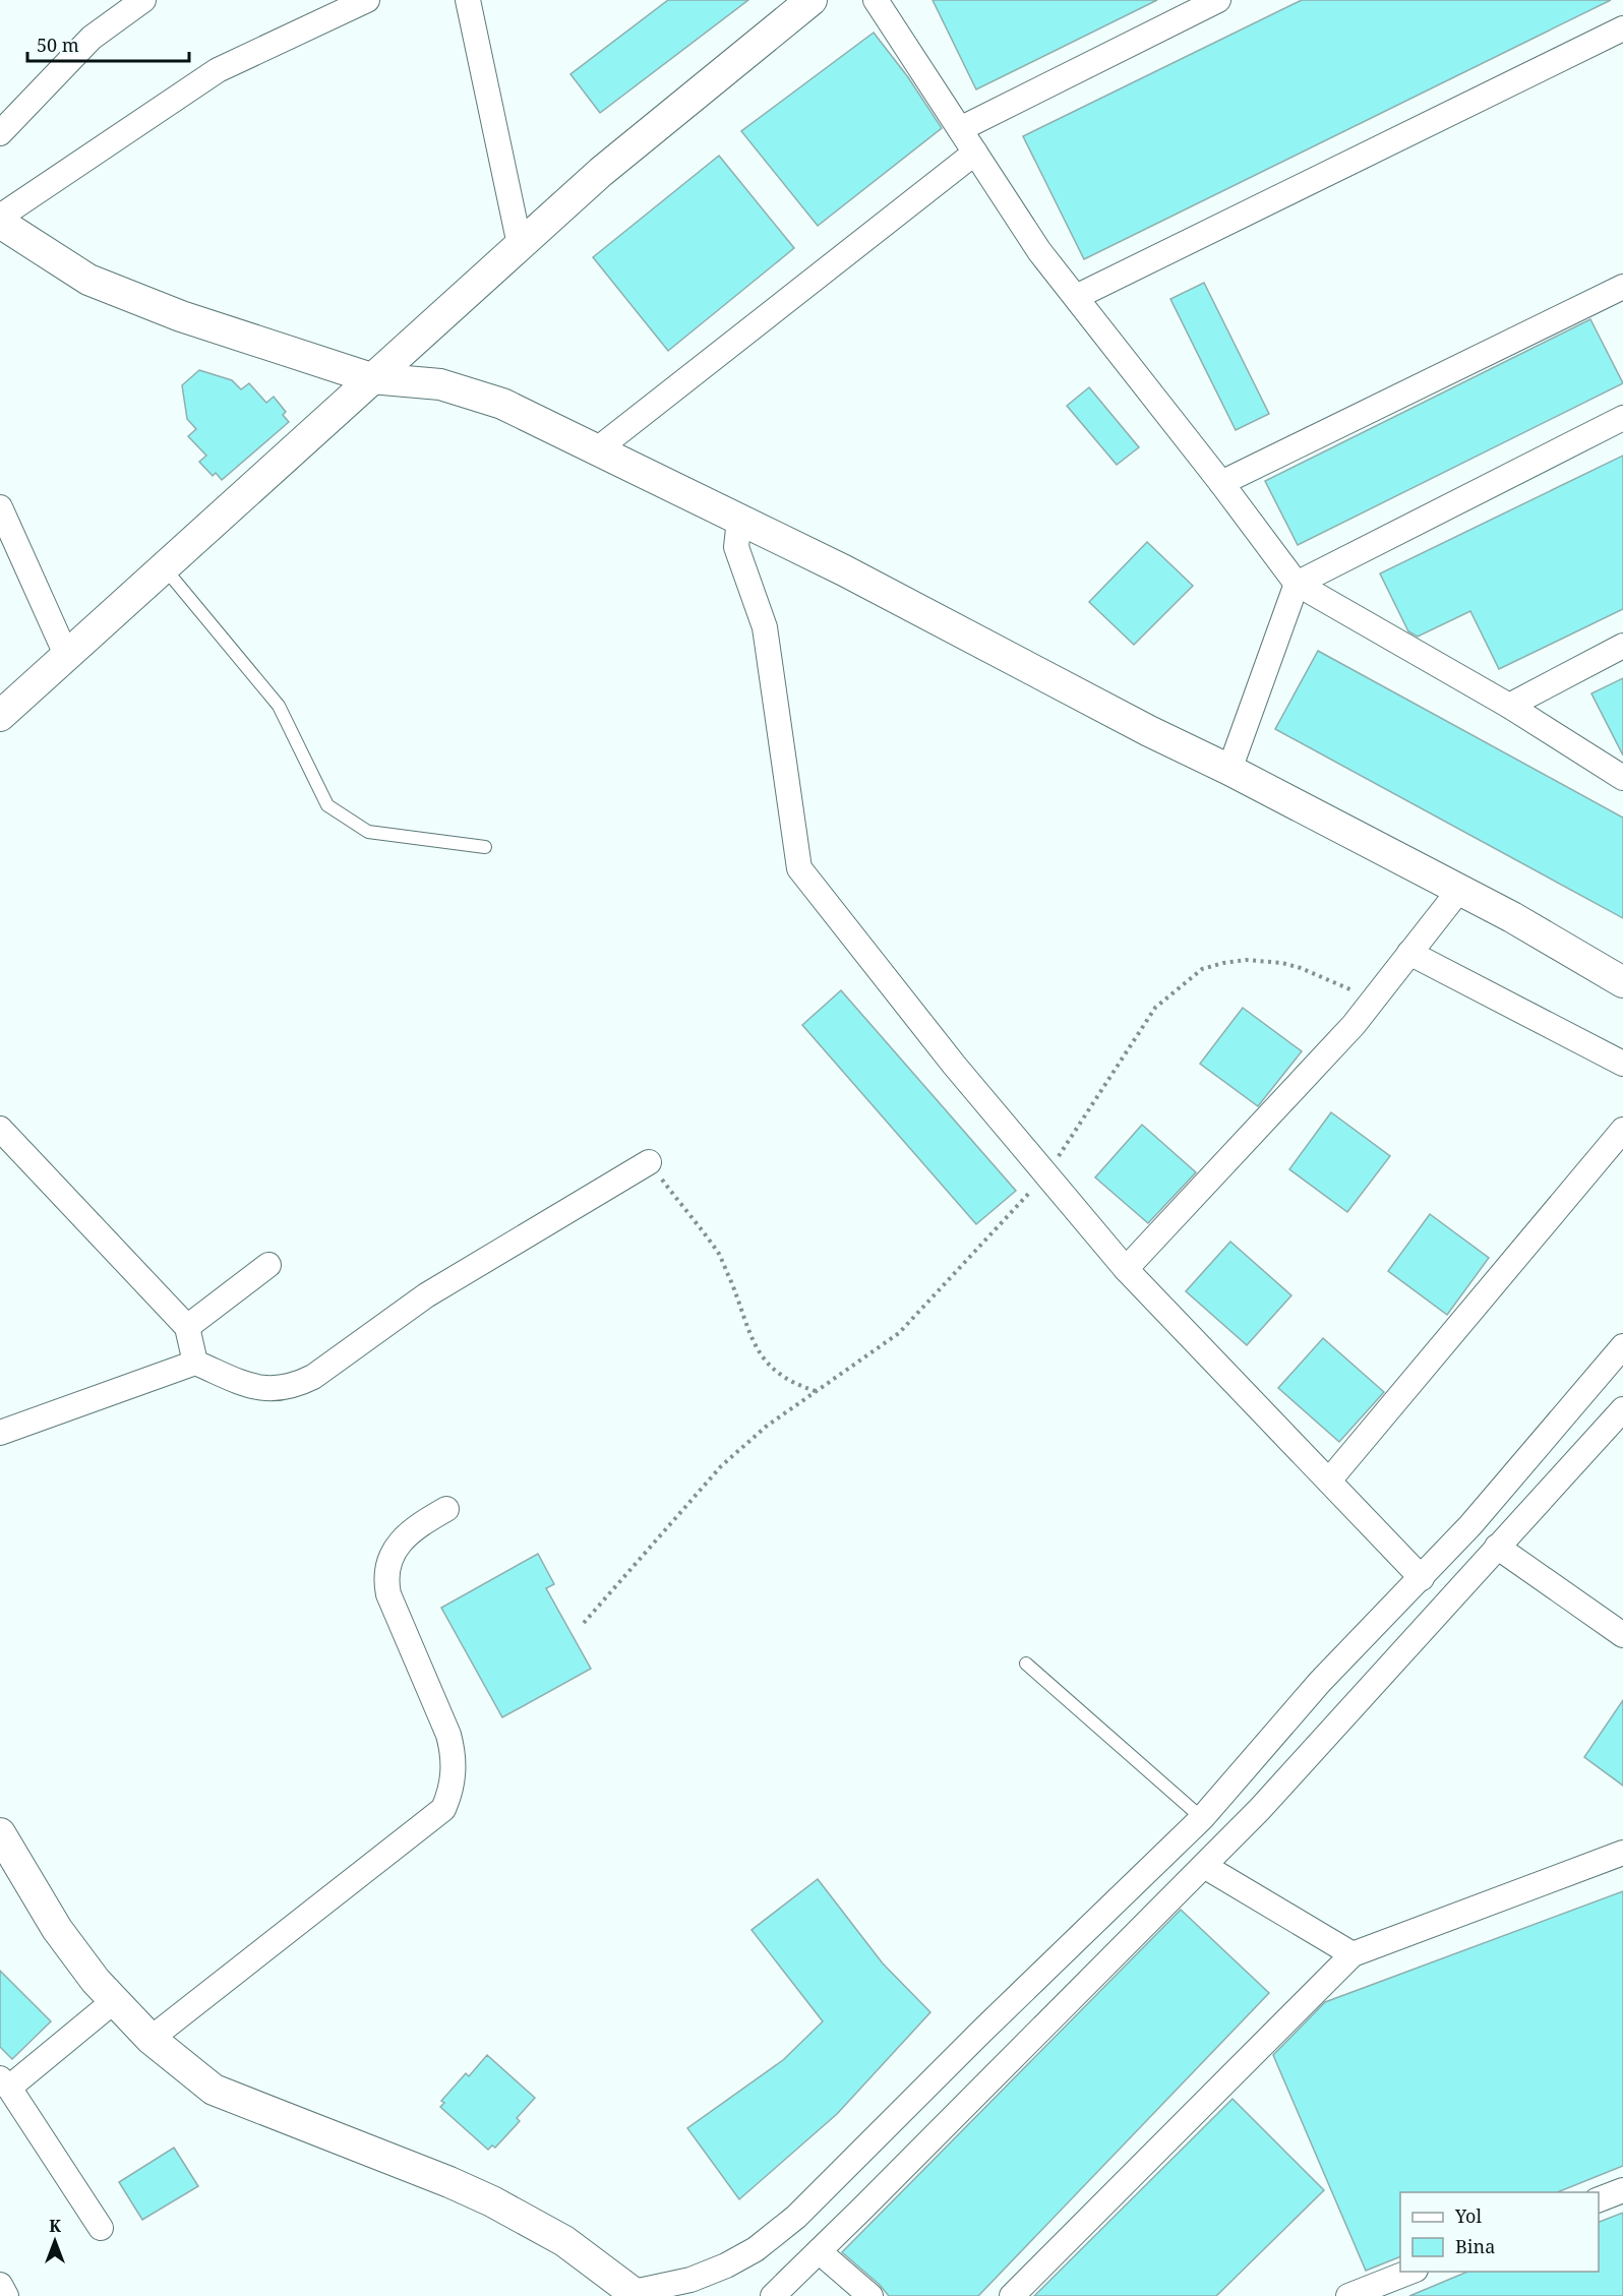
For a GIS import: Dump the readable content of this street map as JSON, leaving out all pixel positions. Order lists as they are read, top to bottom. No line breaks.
{"legend":["Yol","Bina"],"scale_bar":"50 m","north":"top"}
